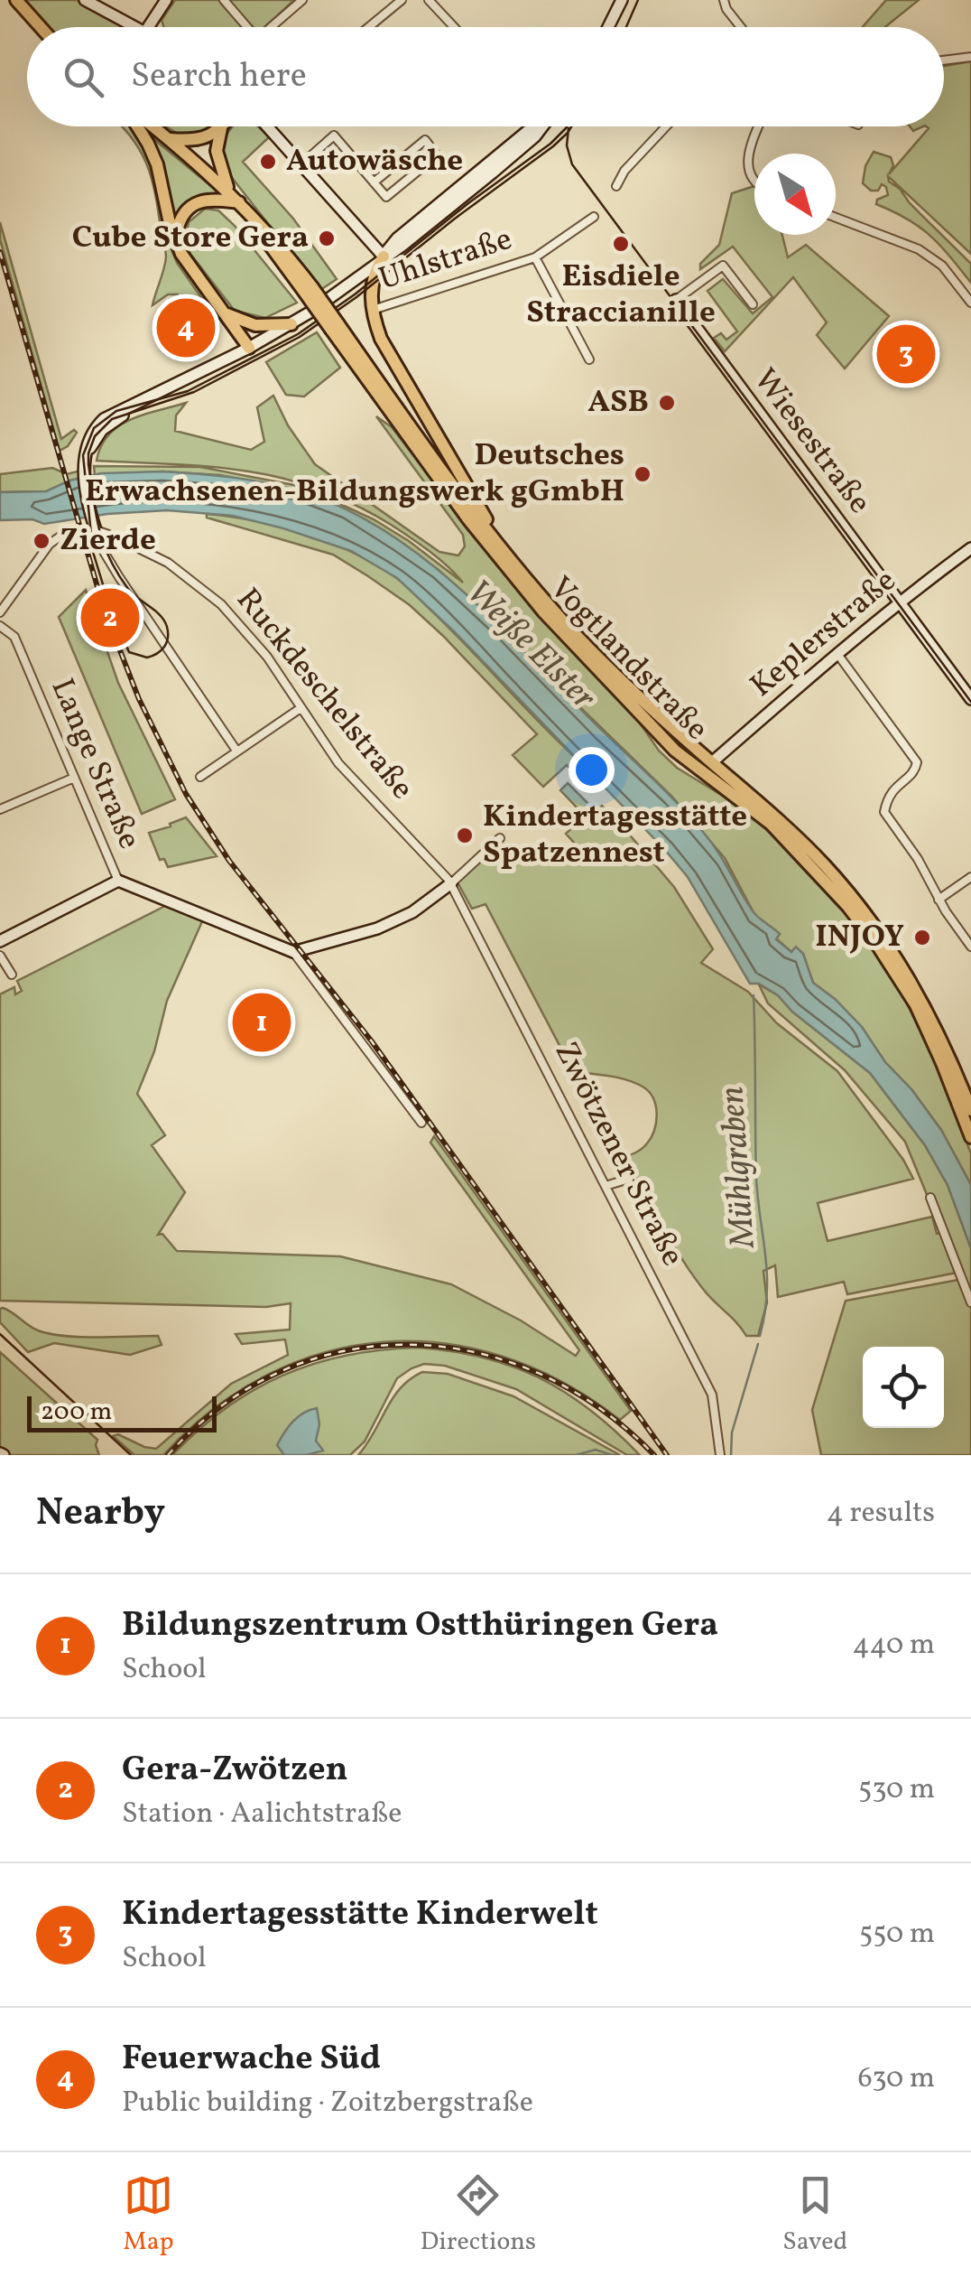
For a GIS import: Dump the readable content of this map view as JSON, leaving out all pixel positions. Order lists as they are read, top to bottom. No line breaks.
{"streets":{"main road":["Vogtlandstraße"],"street":["Uhlstraße","Wiesestraße","Keplerstraße","Ruckdeschelstraße","Lange Straße","Zwötzener Straße"]},"crossings":[["Wiesestraße","Keplerstraße"],["Keplerstraße","Vogtlandstraße"],["Ruckdeschelstraße","Zwötzener Straße"]],"water":["Weiße Elster","Mühlgraben"],"places":["Autowäsche","Cube Store Gera","Eisdiele Straccianille","ASB","Deutsches Erwachsenen-Bildungswerk gGmbH","Zierde","Kindertagesstätte Spatzennest","INJOY"],"scale_bar":"200 m","north":"bottom right","page":{"search":"Search here","pins":["4","3","2","1"],"scale":"200 m","heading":["Nearby","4 results"],"list":[{"mark":"1","name":"Bildungszentrum Ostthüringen Gera","note":"School","value":"440 m"},{"mark":"2","name":"Gera-Zwötzen","note":"Station · Aalichtstraße","value":"530 m"},{"mark":"3","name":"Kindertagesstätte Kinderwelt","note":"School","value":"550 m"},{"mark":"4","name":"Feuerwache Süd","note":"Public building · Zoitzbergstraße","value":"630 m"}],"nav":["Map","Directions","Saved"]}}
